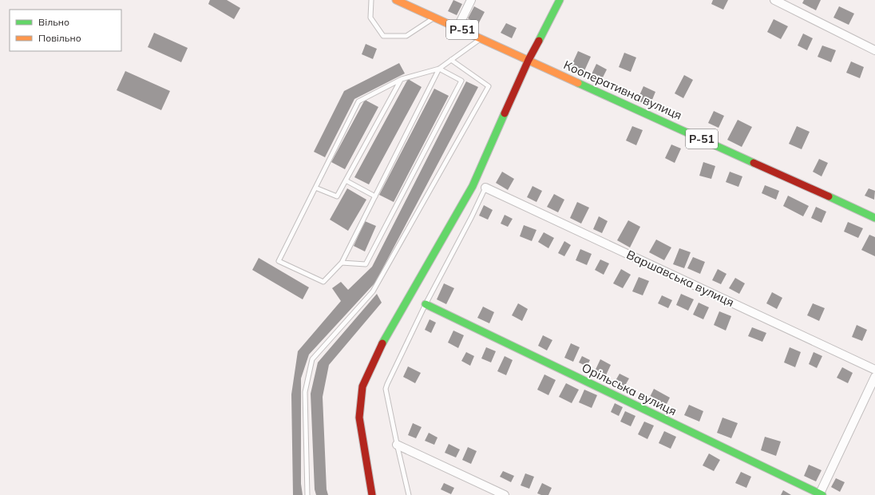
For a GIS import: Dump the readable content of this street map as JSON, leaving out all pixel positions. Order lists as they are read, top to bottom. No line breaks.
{"streets":{"street":["Р-51","Кооперативна вулиця","Варшавська вулиця","Орільська вулиця"]},"legend":["Вільно","Повільно"]}
